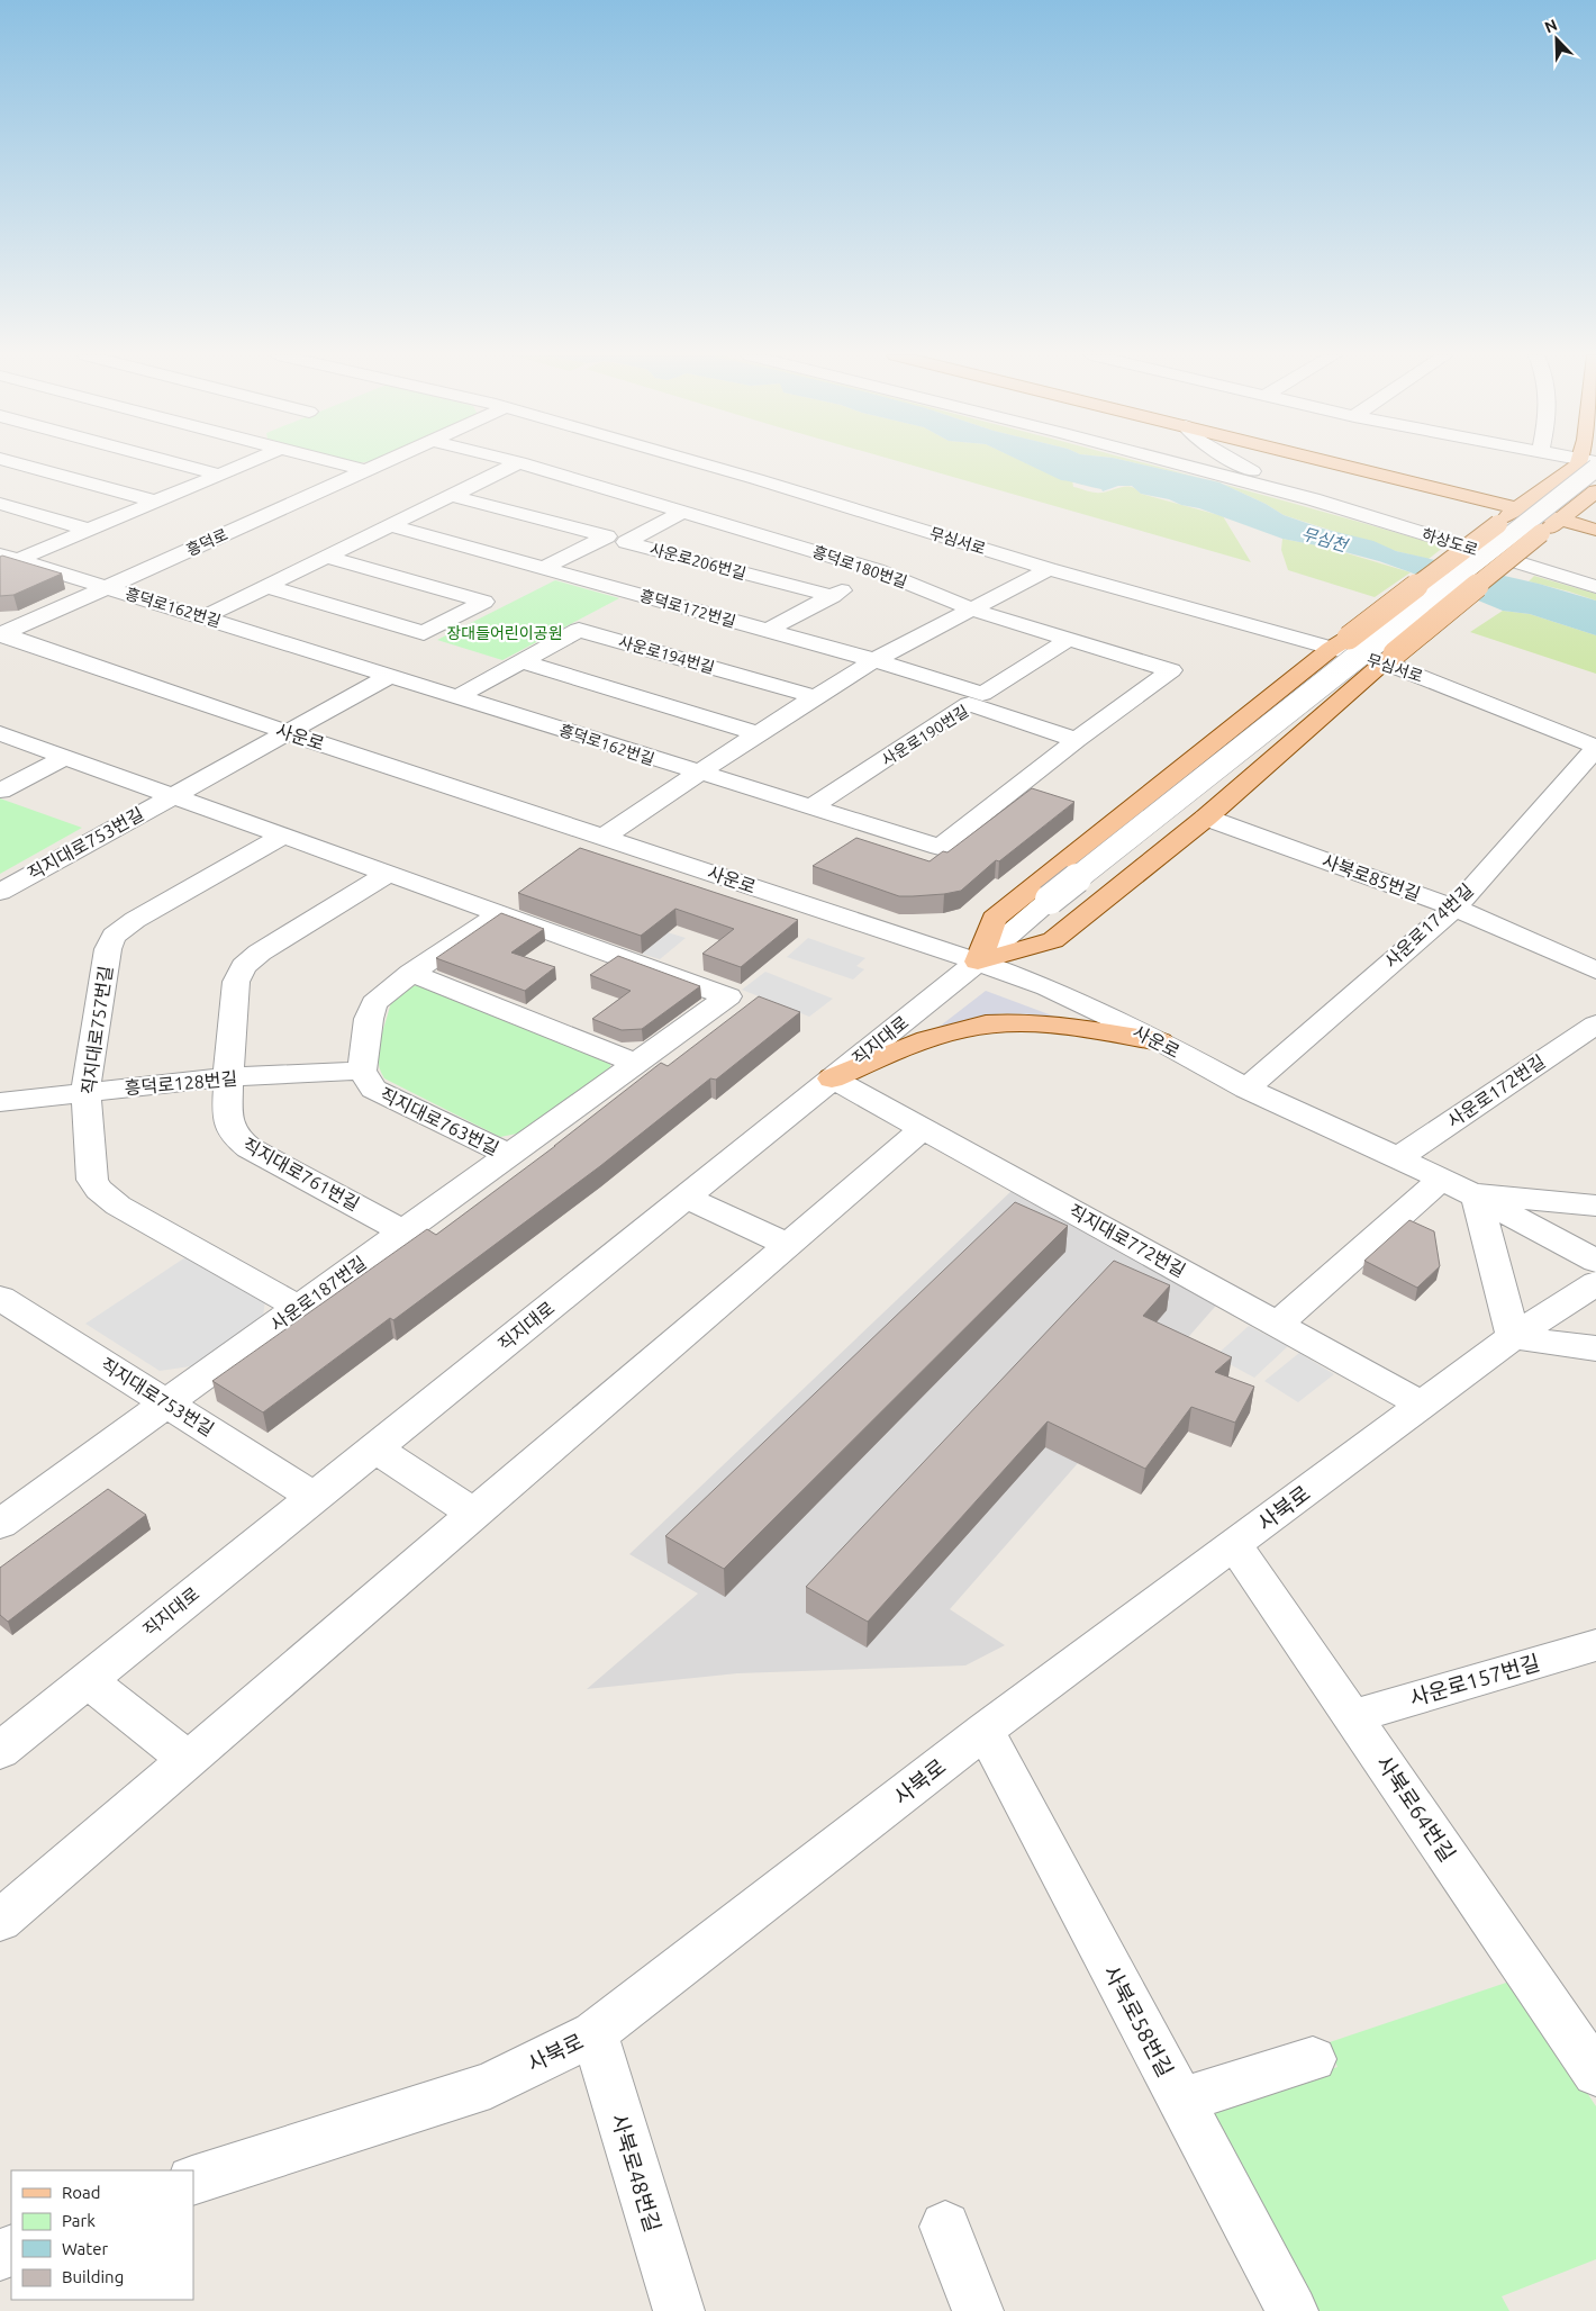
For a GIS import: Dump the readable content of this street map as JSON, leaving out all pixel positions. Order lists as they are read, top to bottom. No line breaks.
{"streets":{"street":["무심서로","흥덕로","하상도로","사운로206번길","흥덕로180번길","흥덕로162번길","흥덕로172번길","사운로194번길","사운로190번길","사운로","직지대로753번길","사북로85번길","사운로174번길","직지대로757번길","직지대로","흥덕로128번길","사운로172번길","직지대로763번길","직지대로761번길","직지대로772번길","사운로187번길","사북로","사운로157번길","사북로64번길","사북로58번길","사북로48번길"]},"crossings":[["무심서로","사운로174번길"],["흥덕로","흥덕로162번길"],["흥덕로","사운로"],["사운로206번길","흥덕로180번길"],["흥덕로180번길","흥덕로162번길"],["흥덕로180번길","사운로190번길"],["흥덕로162번길","사운로194번길"],["흥덕로162번길","사운로190번길"],["흥덕로172번길","사운로190번길"],["사운로","직지대로753번길"],["사운로","사운로174번길"],["사운로","직지대로"],["사운로","사운로172번길"],["직지대로753번길","직지대로757번길"],["직지대로753번길","직지대로"],["직지대로753번길","직지대로761번길"],["직지대로753번길","사운로187번길"],["사북로85번길","사운로174번길"],["직지대로757번길","흥덕로128번길"],["직지대로757번길","사운로187번길"],["직지대로","직지대로772번길"],["흥덕로128번길","직지대로763번길"],["흥덕로128번길","직지대로761번길"],["직지대로763번길","사운로187번길"],["직지대로761번길","사운로187번길"],["직지대로772번길","사북로"],["사북로","사북로64번길"],["사북로","사북로58번길"],["사북로","사북로48번길"],["사운로157번길","사북로64번길"]],"water":["무심천"],"parks":["장대들어린이공원"],"legend":["Road","Park","Water","Building"],"north":"top left"}
